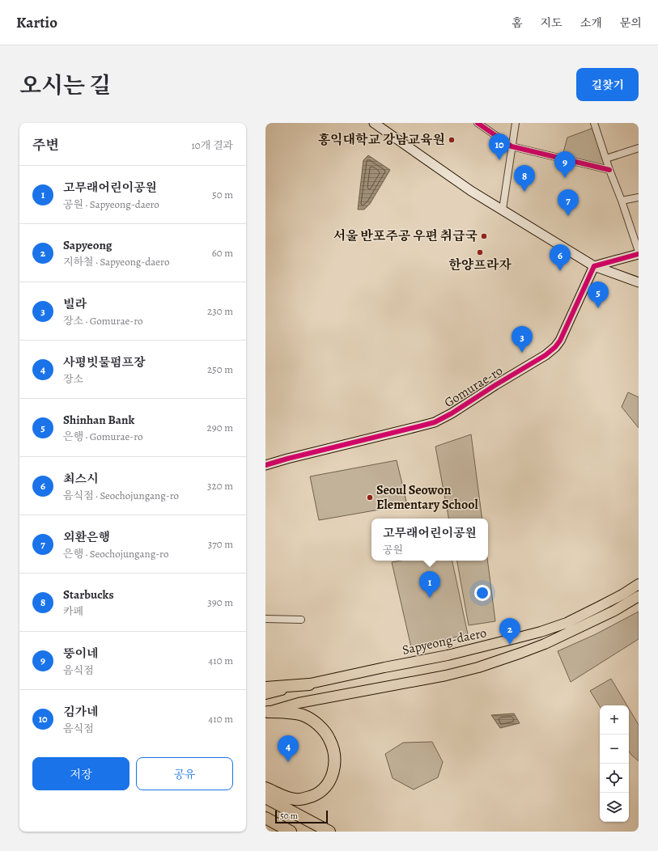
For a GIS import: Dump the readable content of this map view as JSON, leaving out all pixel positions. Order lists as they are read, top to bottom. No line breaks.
{"streets":{"main road":["Sapyeong-daero"],"street":["Gomurae-ro"]},"places":["홍익대학교 강남교육원","서울 반포주공 우편 취급국","한양프라자","Seoul Seowon Elementary School"],"scale_bar":"50 m","page":{"header":"Kartio","nav":["홈","지도","소개","문의"],"title":"오시는 길","buttons":["길찾기",["저장","공유"]],"heading":["주변","10개 결과"],"pins":["10","9","8","7","6","5","3","1","2","4"],"list":[{"mark":"1","name":"고무래어린이공원","note":"공원 · Sapyeong-daero","value":"50 m"},{"mark":"2","name":"Sapyeong","note":"지하철 · Sapyeong-daero","value":"60 m"},{"mark":"3","name":"빌라","note":"장소 · Gomurae-ro","value":"230 m"},{"mark":"4","name":"사평빗물펌프장","note":"장소","value":"250 m"},{"mark":"5","name":"Shinhan Bank","note":"은행 · Gomurae-ro","value":"290 m"},{"mark":"6","name":"최스시","note":"음식점 · Seochojungang-ro","value":"320 m"},{"mark":"7","name":"외환은행","note":"은행 · Seochojungang-ro","value":"370 m"},{"mark":"8","name":"Starbucks","note":"카페","value":"390 m"},{"mark":"9","name":"뚱이네","note":"음식점","value":"410 m"},{"mark":"10","name":"김가네","note":"음식점","value":"410 m"}],"popup":["고무래어린이공원","공원"],"map_buttons":["+","−"],"scale":"50 m"}}
